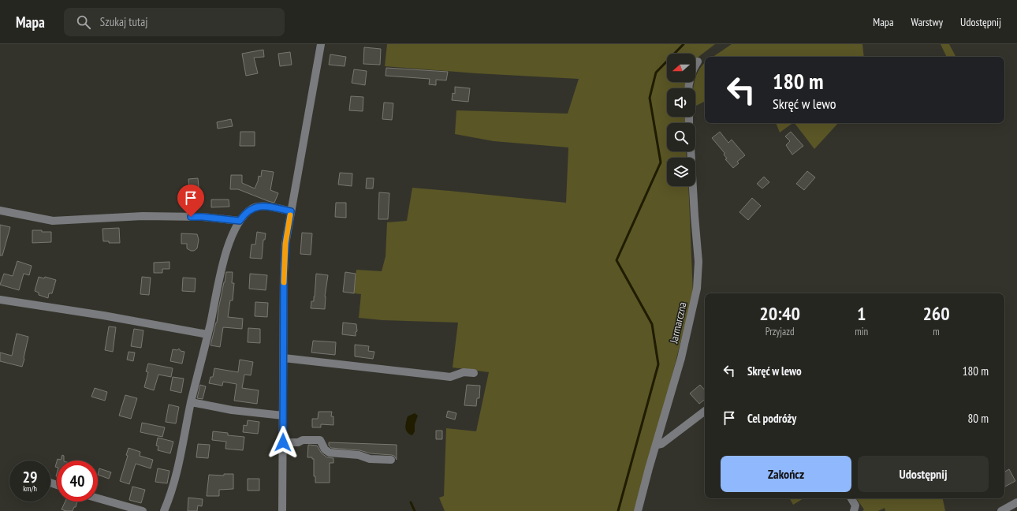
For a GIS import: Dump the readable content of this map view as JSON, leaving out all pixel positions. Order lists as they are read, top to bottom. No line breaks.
{"streets":{"street":["Jarmarczna"]},"north":"left","page":{"header":"Mapa","search":"Szukaj tutaj","nav":["Mapa","Warstwy","Udostępnij"],"turn":["180 m","Skręć w lewo"],"eta":["20:40","Przyjazd","1","min","260","m"],"list":[{"name":"Skręć w lewo","value":"180 m"},{"name":"Cel podróży","value":"80 m"}],"buttons":["Zakończ","Udostępnij"],"speed":"29 km/h","limit":"40"}}
